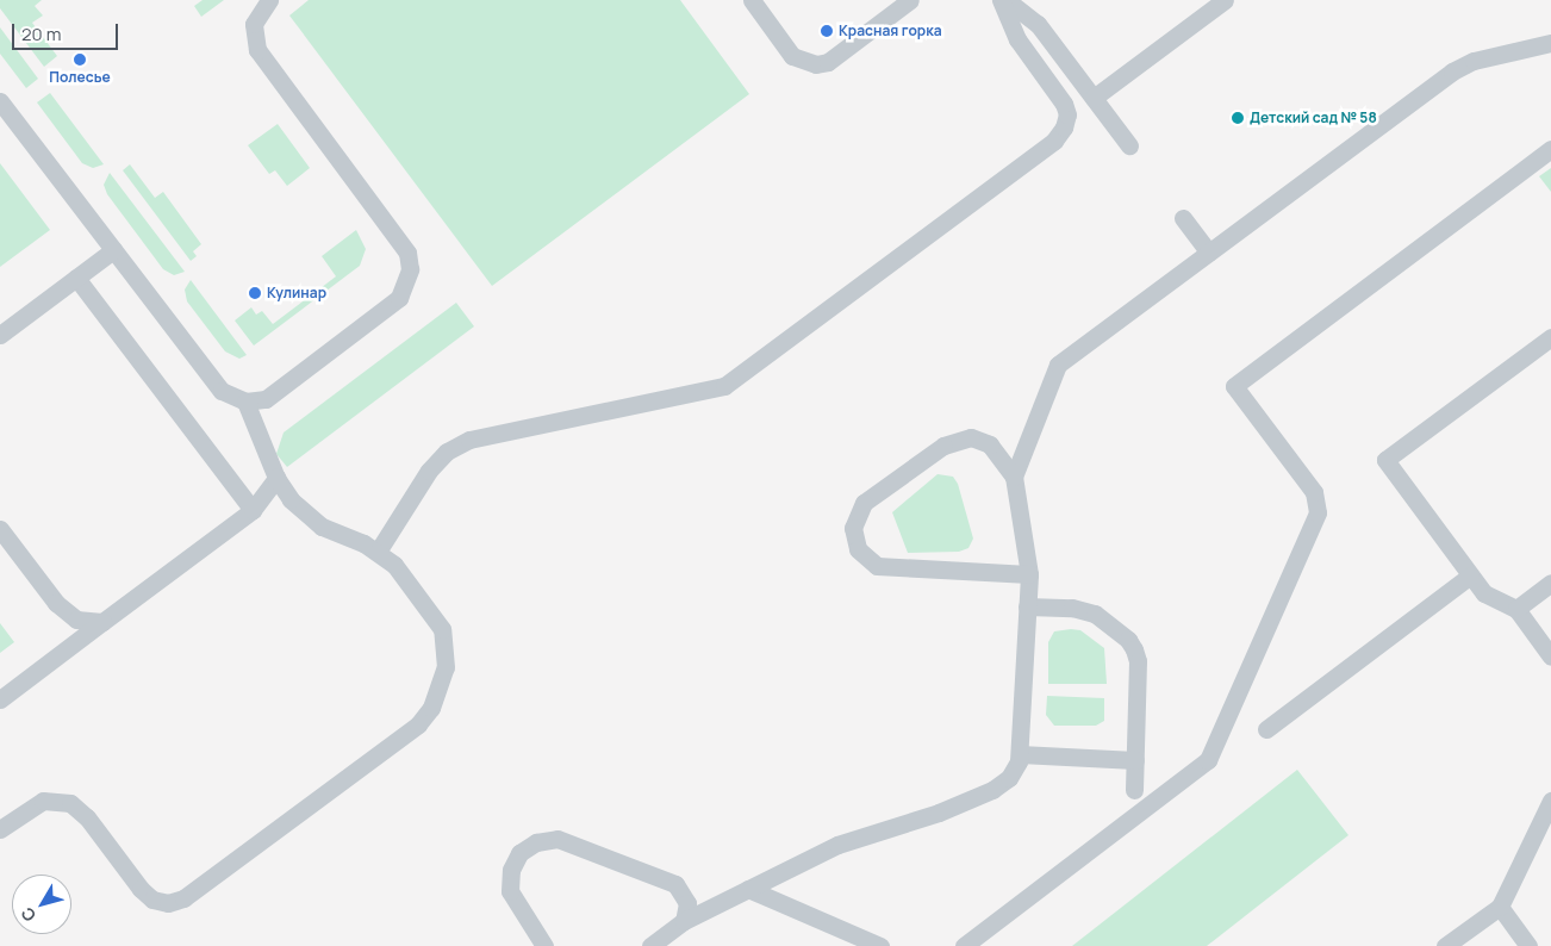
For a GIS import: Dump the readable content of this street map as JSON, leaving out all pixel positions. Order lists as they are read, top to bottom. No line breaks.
{"places":["Красная горка","Полесье","Детский сад № 58","Кулинар"],"scale_bar":"20 m","north":"bottom left"}
